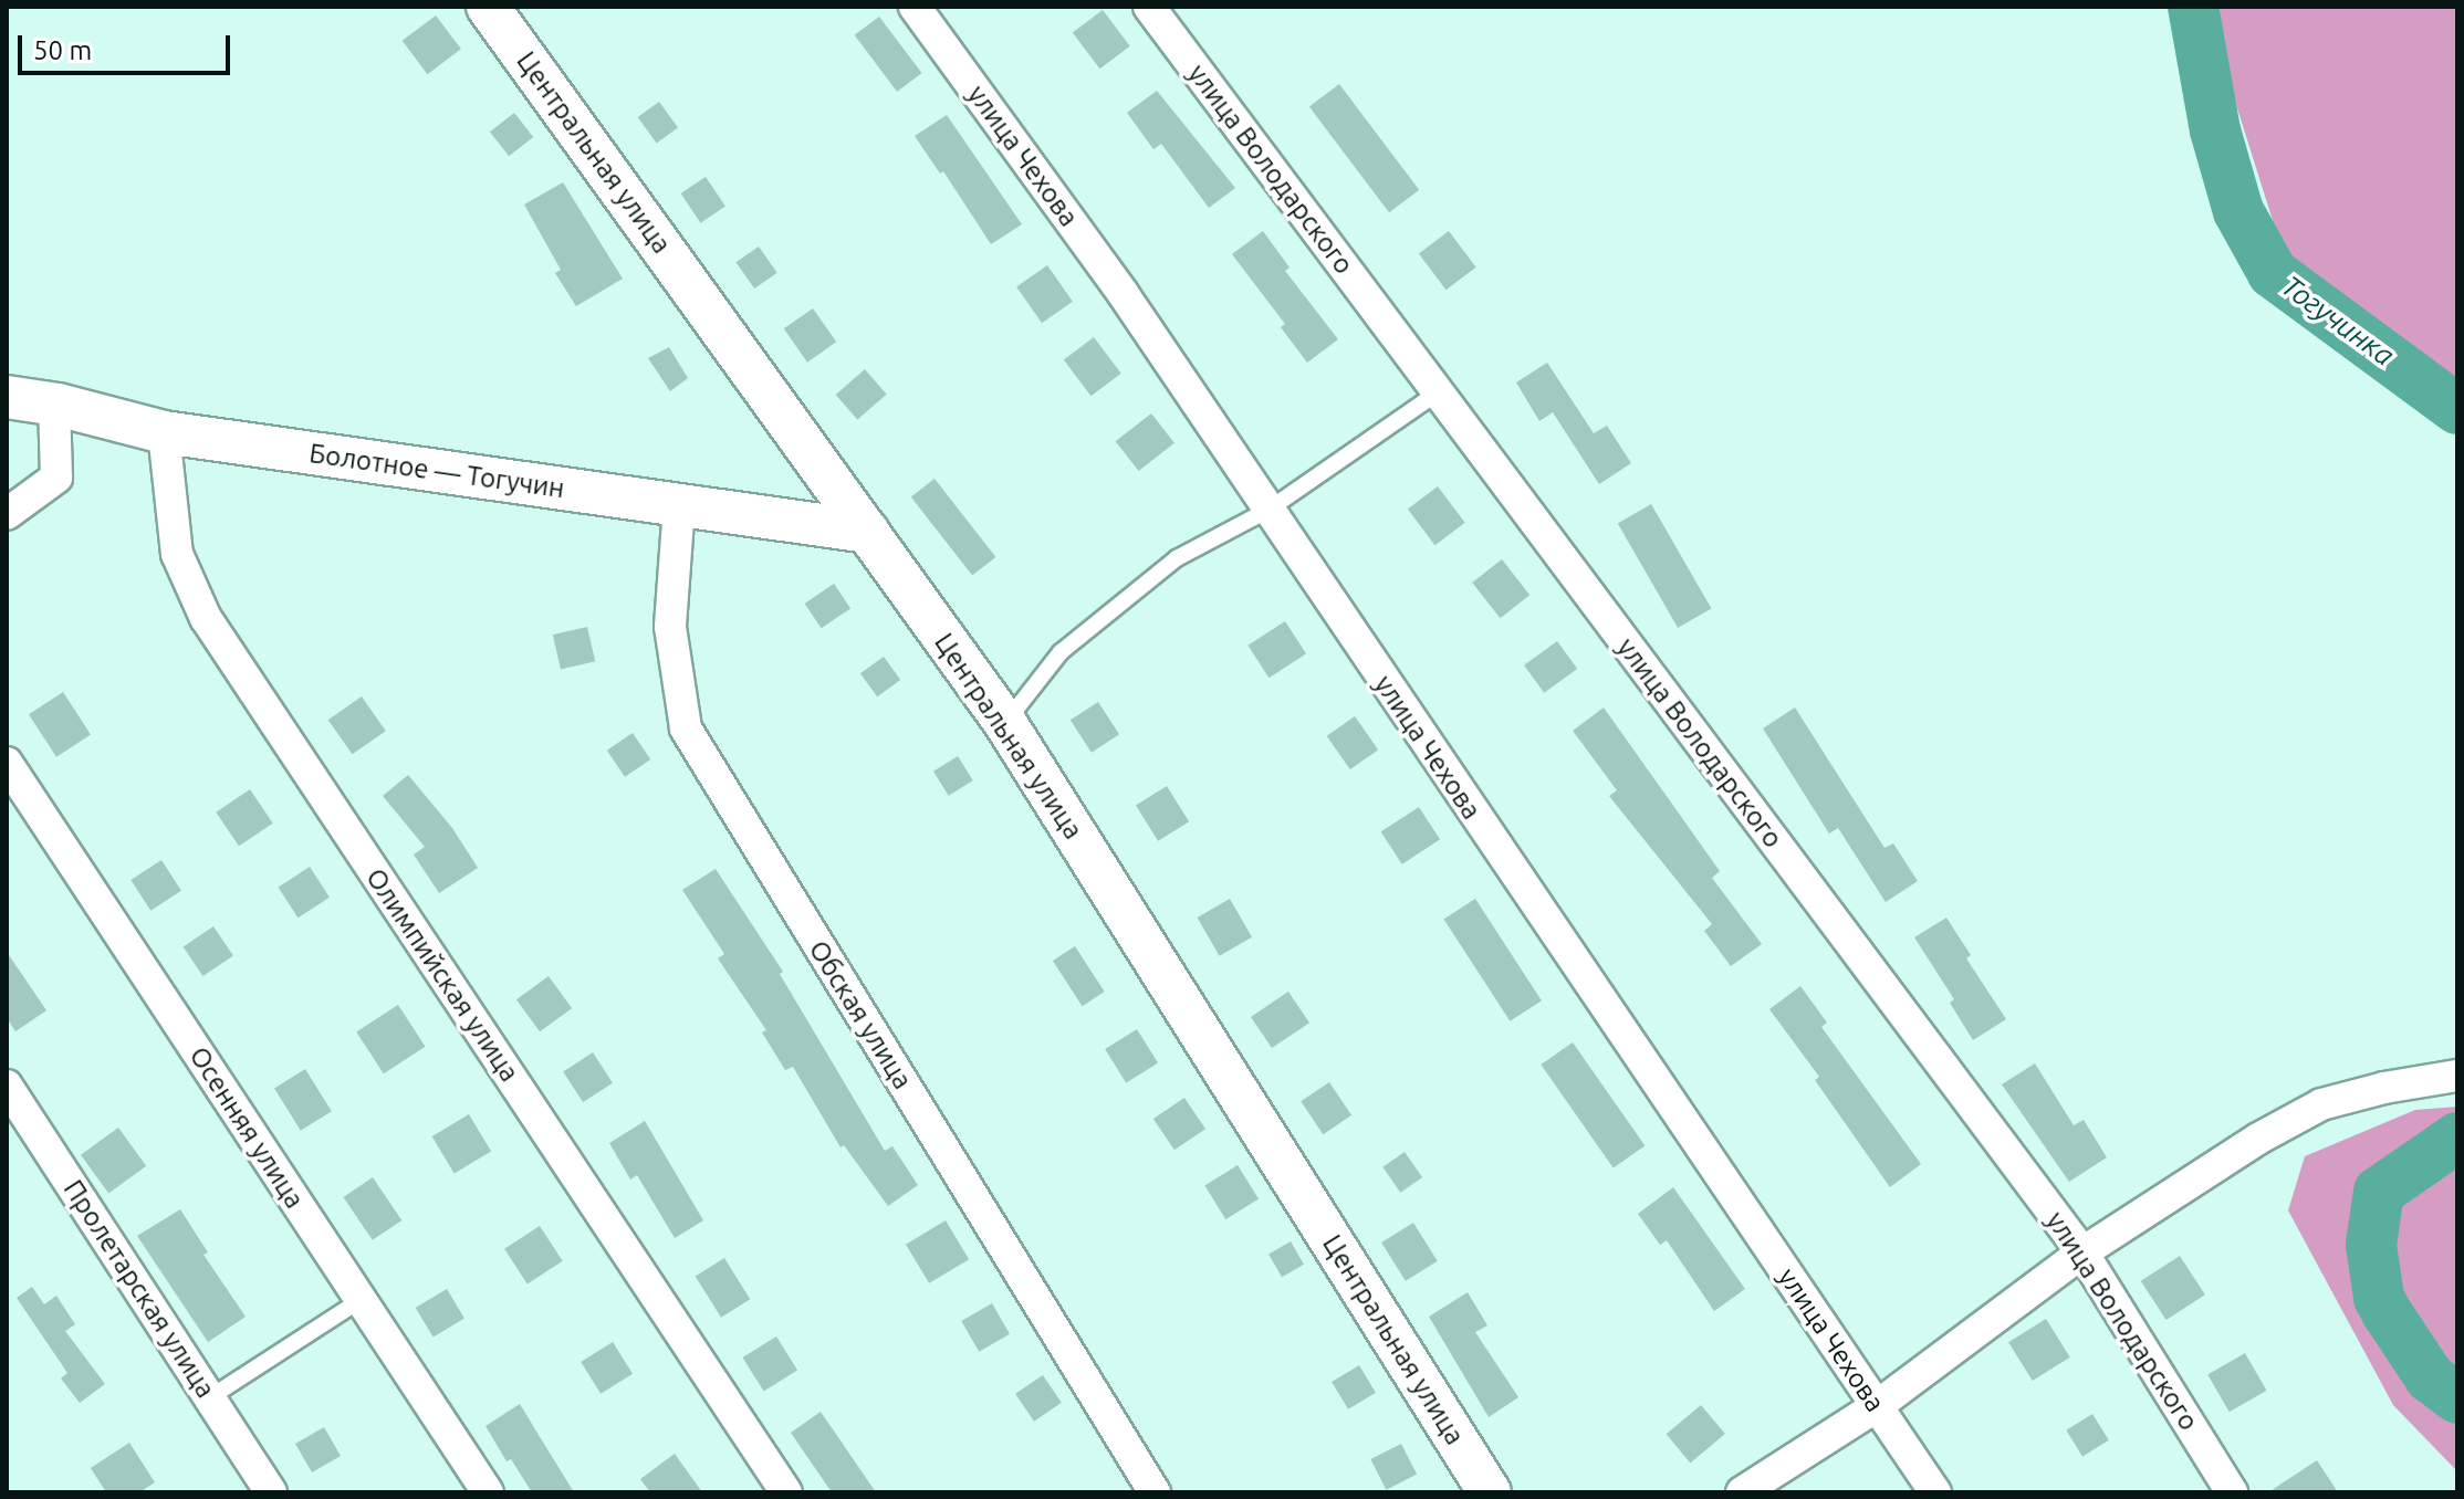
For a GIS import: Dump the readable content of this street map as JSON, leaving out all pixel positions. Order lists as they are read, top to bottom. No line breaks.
{"streets":{"main road":["Центральная улица","Болотное — Тогучин"],"street":["улица Чехова","улица Володарского","Олимпийская улица","Обская улица","Осенняя улица","Пролетарская улица"]},"crossings":[["Центральная улица","Болотное — Тогучин"],["Болотное — Тогучин","Олимпийская улица"],["Болотное — Тогучин","Обская улица"]],"water":["Тогучинка"],"scale_bar":"50 m"}
